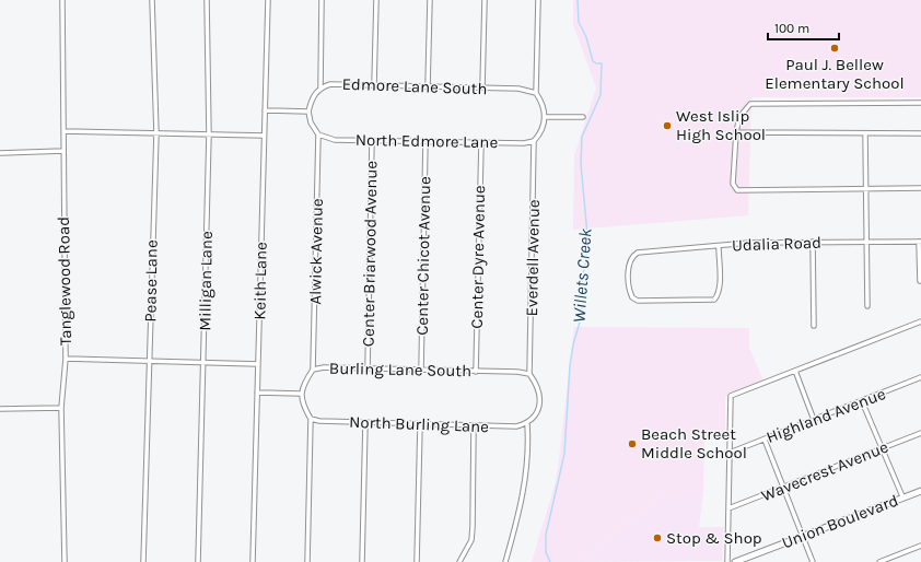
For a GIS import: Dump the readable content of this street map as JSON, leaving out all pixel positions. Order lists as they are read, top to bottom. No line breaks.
{"streets":{"main road":["Union Boulevard"],"street":["Edmore Lane South","North Edmore Lane","Udalia Road","Alwick Avenue","Center Briarwood Avenue","Center Chicot Avenue","Center Dyre Avenue","Everdell Avenue","Tanglewood Road","Pease Lane","Milligan Lane","Keith Lane","Burling Lane South","Highland Avenue","North Burling Lane","Wavecrest Avenue"]},"crossings":[["North Edmore Lane","Alwick Avenue"],["North Edmore Lane","Center Briarwood Avenue"],["North Edmore Lane","Center Chicot Avenue"],["North Edmore Lane","Center Dyre Avenue"],["North Edmore Lane","Everdell Avenue"],["Alwick Avenue","Burling Lane South"],["Center Briarwood Avenue","Burling Lane South"],["Center Chicot Avenue","Burling Lane South"],["Center Dyre Avenue","Burling Lane South"],["Everdell Avenue","Burling Lane South"]],"water":["Willets Creek"],"places":["Paul J. Bellew Elementary School","West Islip High School","Beach Street Middle School","Stop & Shop"],"scale_bar":"100 m"}
